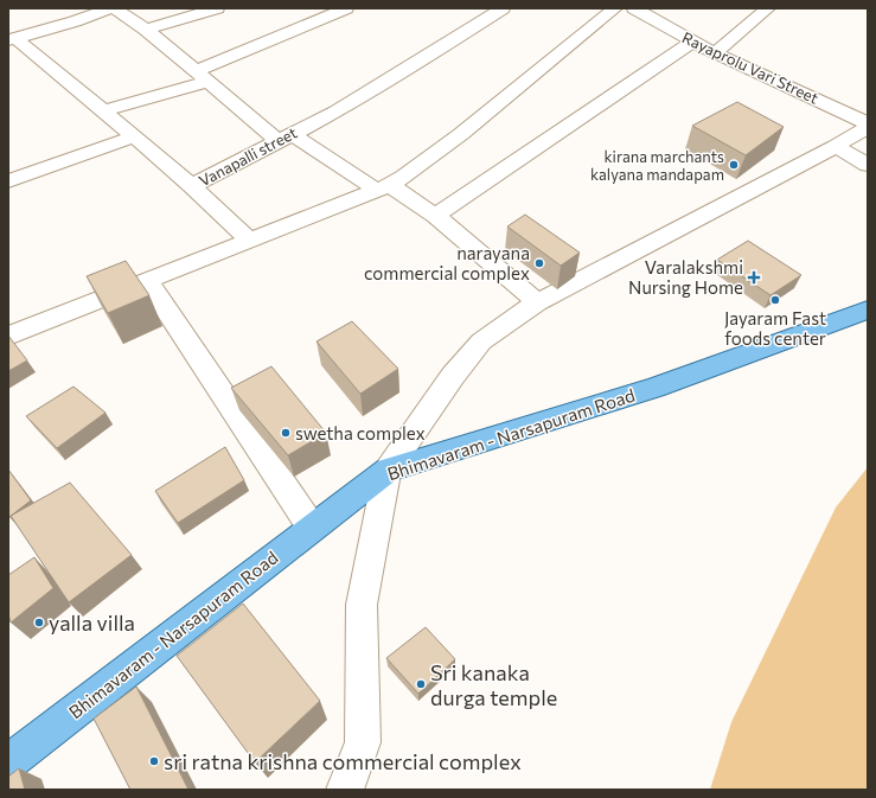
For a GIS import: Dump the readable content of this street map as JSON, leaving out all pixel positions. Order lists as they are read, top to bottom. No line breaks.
{"streets":{"main road":["Bhimavaram - Narsapuram Road"],"street":["Rayaprolu Vari Street","Vanapalli street"]},"places":{"other":["kirana marchants kalyana mandapam","narayana commercial complex","Jayaram Fast foods center","swetha complex","yalla villa","Sri kanaka durga temple","sri ratna krishna commercial complex"],"health":["Varalakshmi Nursing Home"]}}
